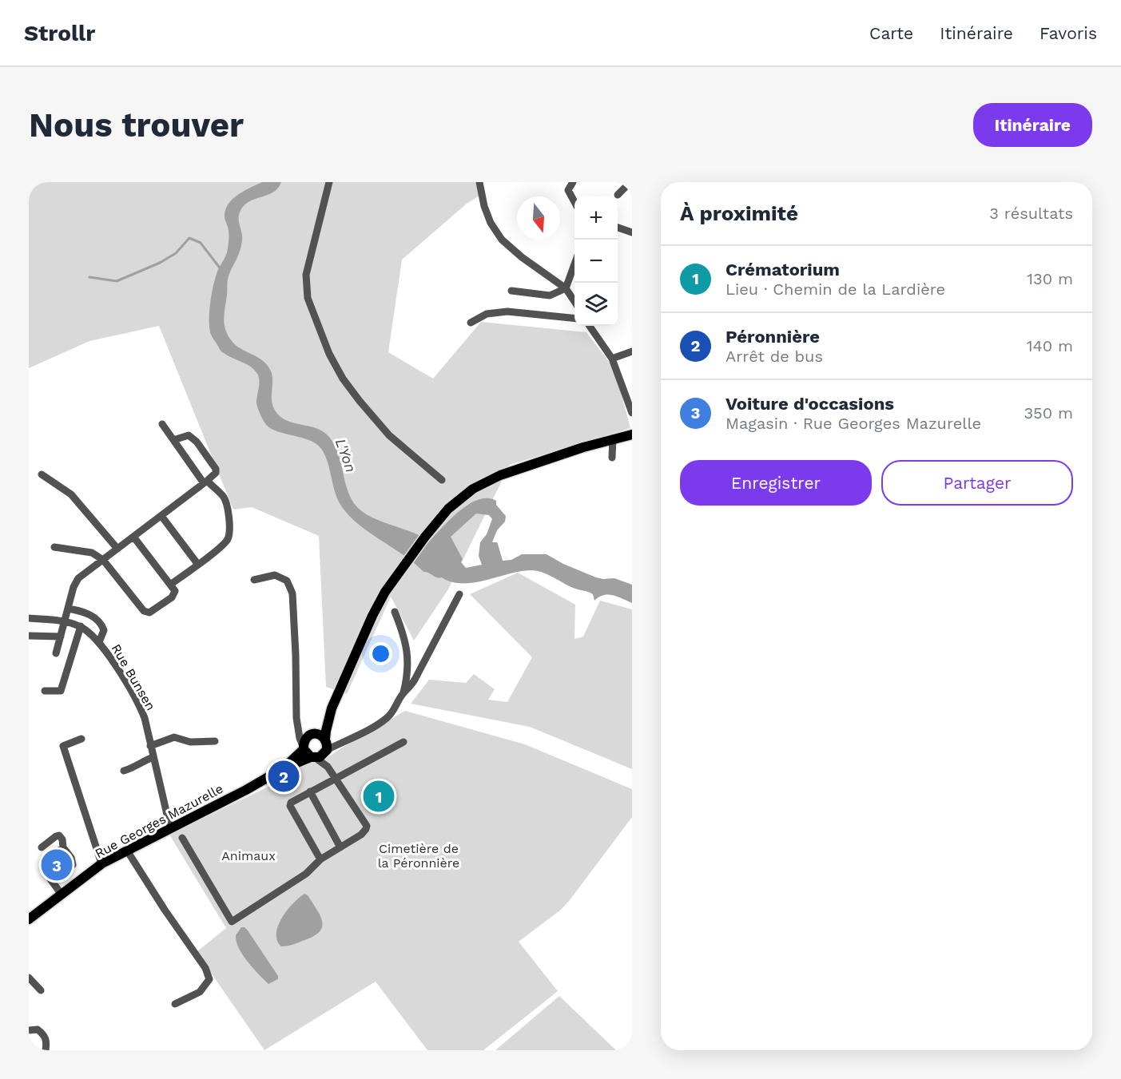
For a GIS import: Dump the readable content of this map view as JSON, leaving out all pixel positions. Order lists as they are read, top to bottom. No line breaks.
{"streets":{"main road":["Rue Georges Mazurelle"],"street":["Rue Bunsen"]},"crossings":[["Rue Bunsen","Rue Georges Mazurelle"]],"water":["L'Yon"],"parks":["Cimetière de la Péronnière","Animaux"],"north":"bottom","page":{"header":"Strollr","nav":["Carte","Itinéraire","Favoris"],"buttons":["Itinéraire",["Enregistrer","Partager"]],"title":"Nous trouver","heading":["À proximité","3 résultats"],"map_buttons":["+","−"],"list":[{"mark":"1","name":"Crématorium","note":"Lieu · Chemin de la Lardière","value":"130 m"},{"mark":"2","name":"Péronnière","note":"Arrêt de bus","value":"140 m"},{"mark":"3","name":"Voiture d'occasions","note":"Magasin · Rue Georges Mazurelle","value":"350 m"}],"pins":["2","1","3"]}}
